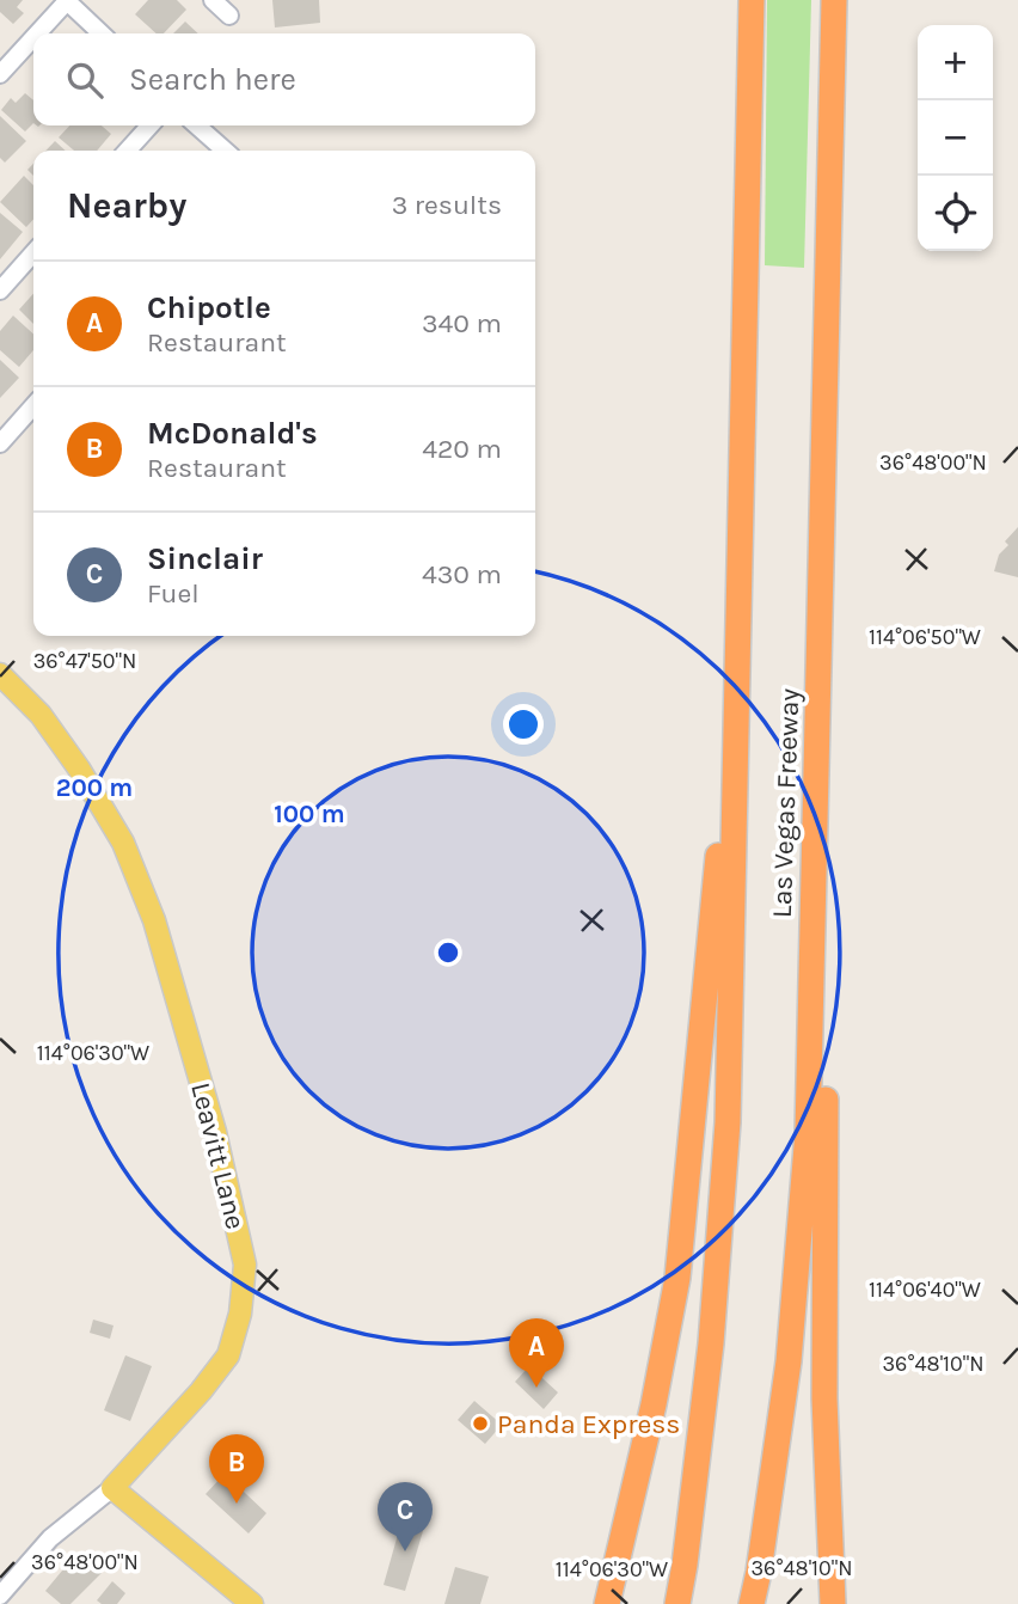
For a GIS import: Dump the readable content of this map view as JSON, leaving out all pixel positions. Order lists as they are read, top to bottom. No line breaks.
{"streets":{"highway":["Las Vegas Freeway"],"main road":["Leavitt Lane"]},"places":["Panda Express"],"page":{"map_buttons":["+","−"],"search":"Search here","heading":["Nearby","3 results"],"list":[{"mark":"A","name":"Chipotle","note":"Restaurant","value":"340 m"},{"mark":"B","name":"McDonald's","note":"Restaurant","value":"420 m"},{"mark":"C","name":"Sinclair","note":"Fuel","value":"430 m"}],"pins":["A","B","C"]},"coordinates":["36°48'00\"N","114°06'50\"W","36°47'50\"N","114°06'30\"W","114°06'40\"W","36°48'10\"N"],"rings":["200 m","100 m"]}
